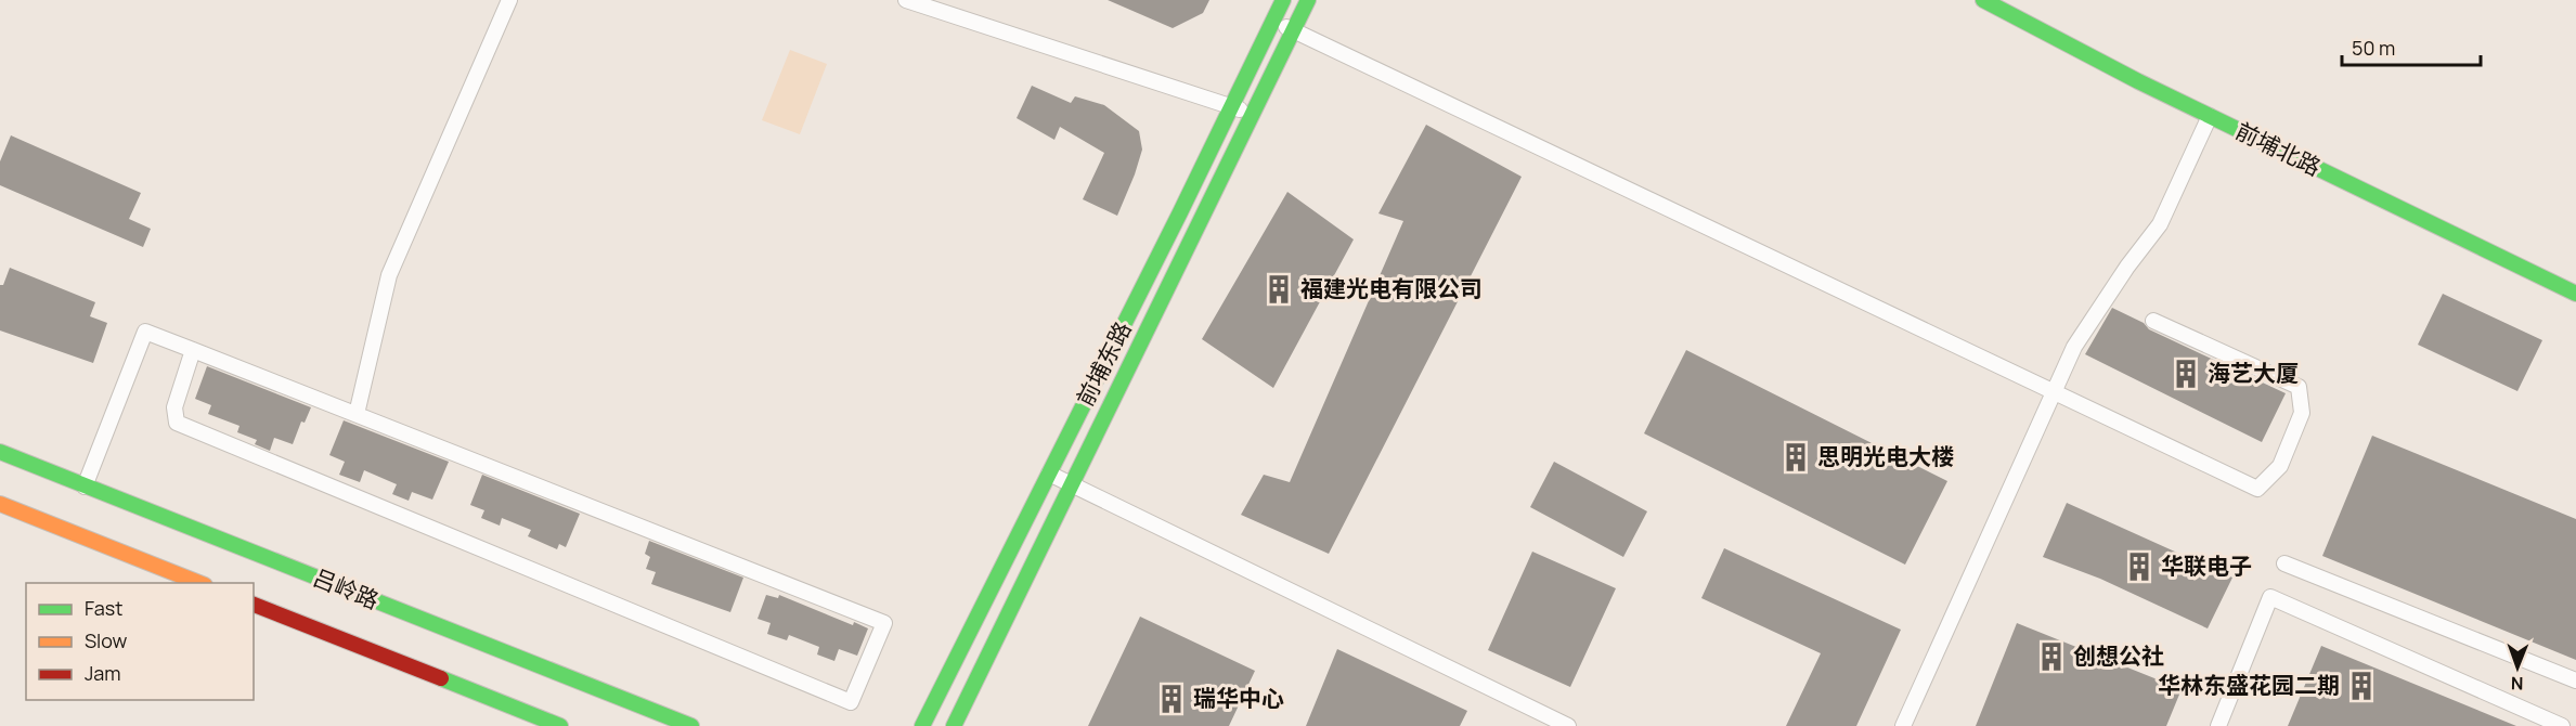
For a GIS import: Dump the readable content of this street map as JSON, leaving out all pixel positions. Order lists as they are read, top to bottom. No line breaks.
{"streets":{"main road":["前埔北路","前埔东路","吕岭路"]},"places":{"building":["福建光电有限公司","海艺大厦","思明光电大楼","华联电子","创想公社","华林东盛花园二期","瑞华中心"]},"legend":["Fast","Slow","Jam"],"scale_bar":"50 m","north":"bottom"}
